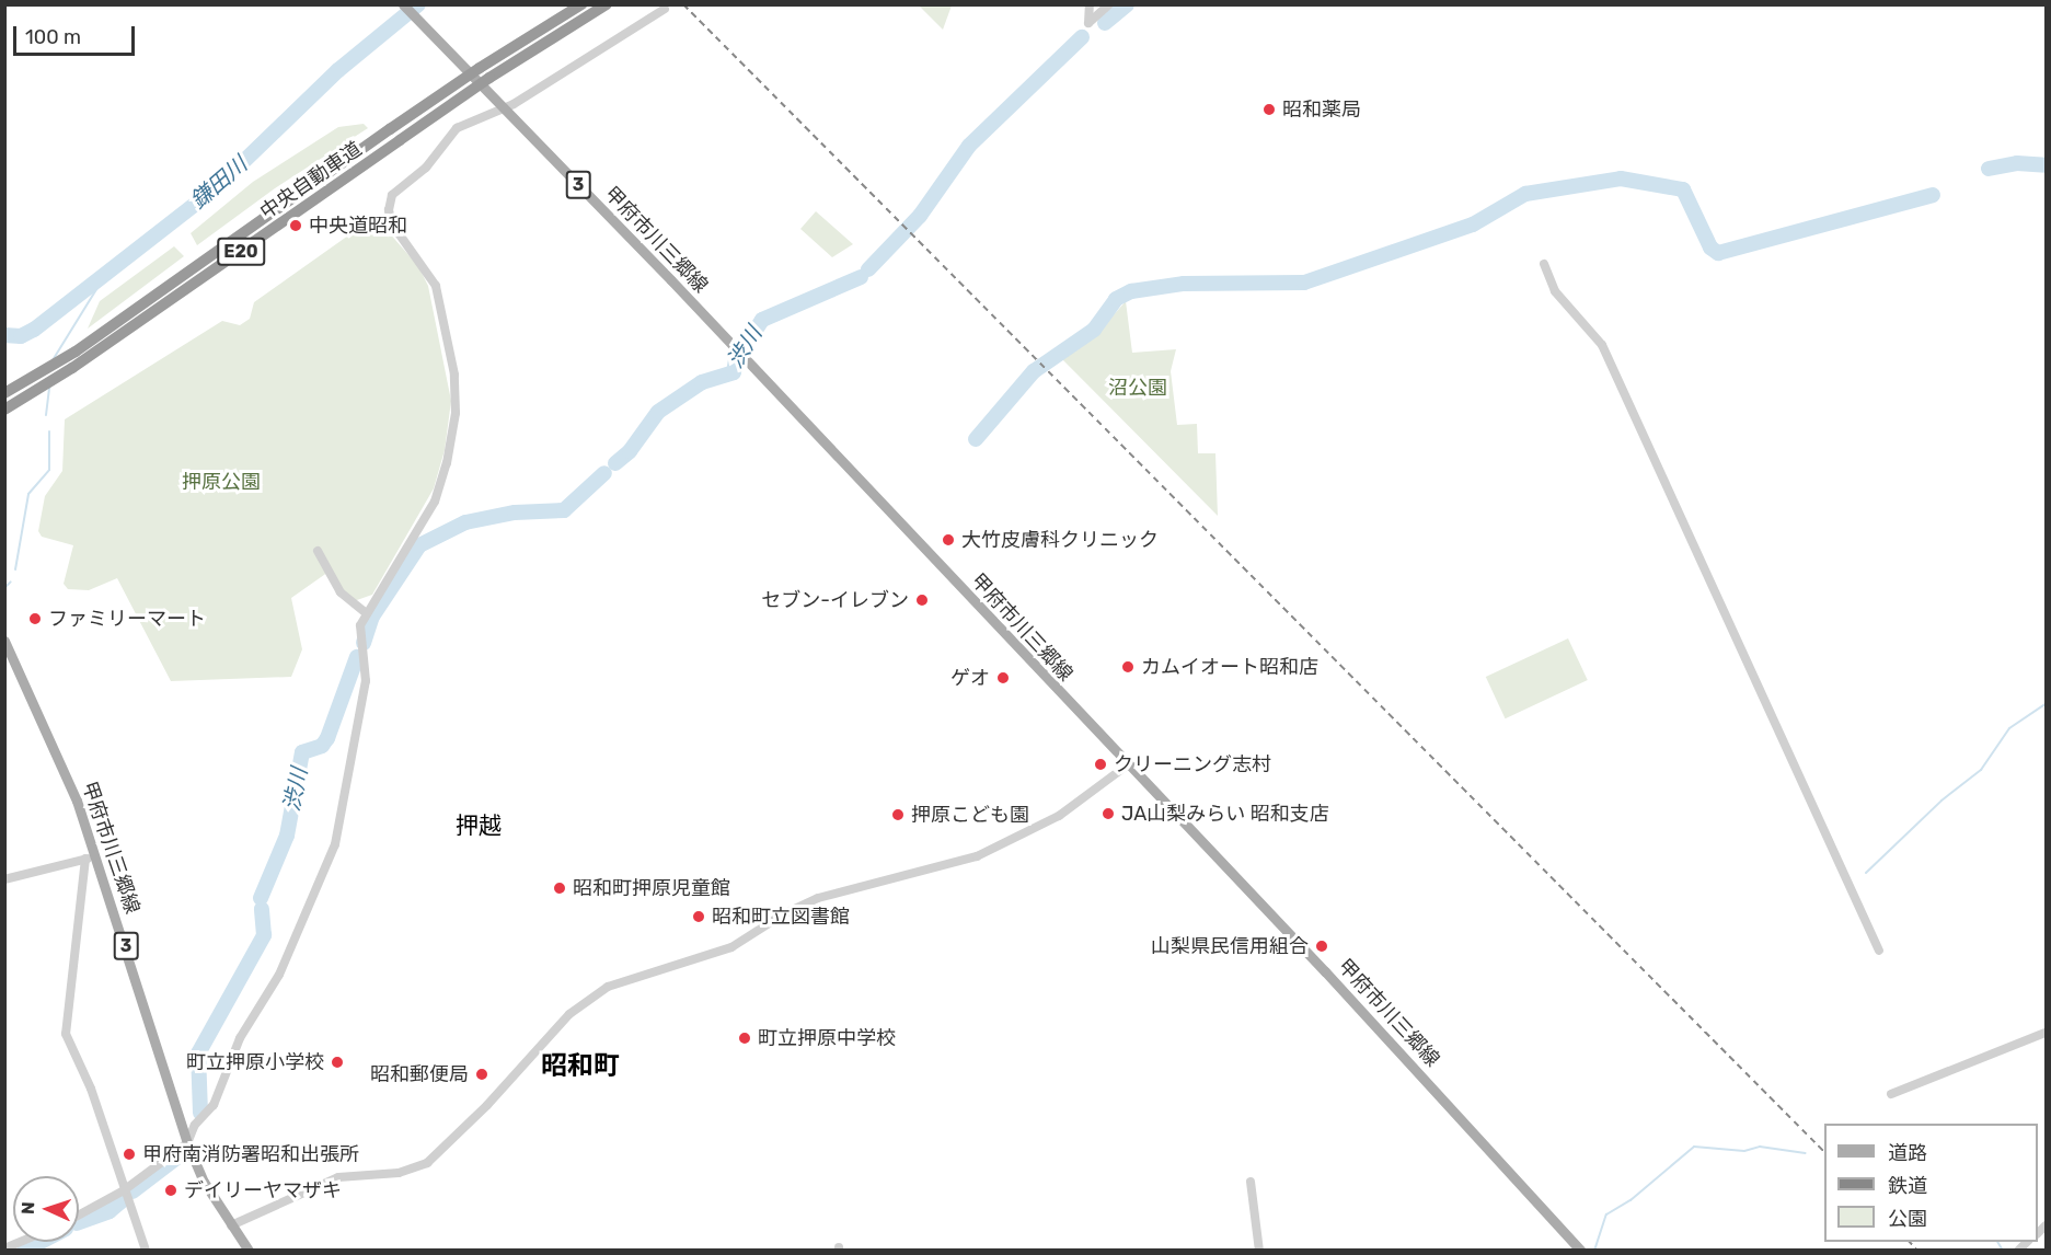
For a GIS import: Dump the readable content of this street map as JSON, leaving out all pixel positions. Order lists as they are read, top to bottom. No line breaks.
{"streets":{"highway":["中央自動車道","E20"],"main road":["3","甲府市川三郷線"]},"districts":["押越","昭和町"],"water":["鎌田川","渋川"],"parks":["沼公園","押原公園"],"places":["昭和薬局","中央道昭和","大竹皮膚科クリニック","セブン-イレブン","ファミリーマート","カムイオート昭和店","ゲオ","クリーニング志村","JA山梨みらい 昭和支店","押原こども園","昭和町押原児童館","昭和町立図書館","山梨県民信用組合","町立押原中学校","町立押原小学校","昭和郵便局","甲府南消防署昭和出張所","デイリーヤマザキ"],"legend":["道路","鉄道","公園"],"scale_bar":"100 m","north":"left"}
